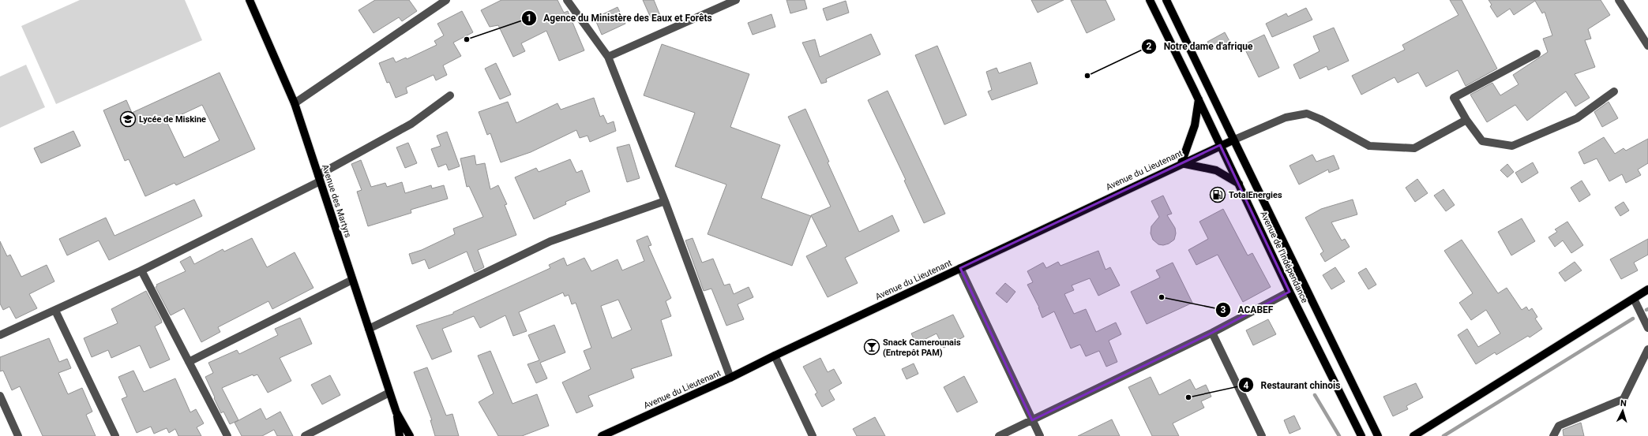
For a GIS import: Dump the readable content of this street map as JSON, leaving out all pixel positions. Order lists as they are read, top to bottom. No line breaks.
{"streets":{"main road":["Avenue du Lieutenant","Avenue des Martyrs","Avenue de l'Indépendance"]},"crossings":[["Avenue du Lieutenant","Avenue de l'Indépendance"]],"places":{"other":["Agence du Ministère des Eaux et Forêts","Notre dame d'afrique","ACABEF","Restaurant chinois"],"school or university":["Lycée de Miskine"],"fuel station":["TotalEnergies"],"bar":["Snack Camerounais (Entrepôt PAM)"]},"north":"top"}
